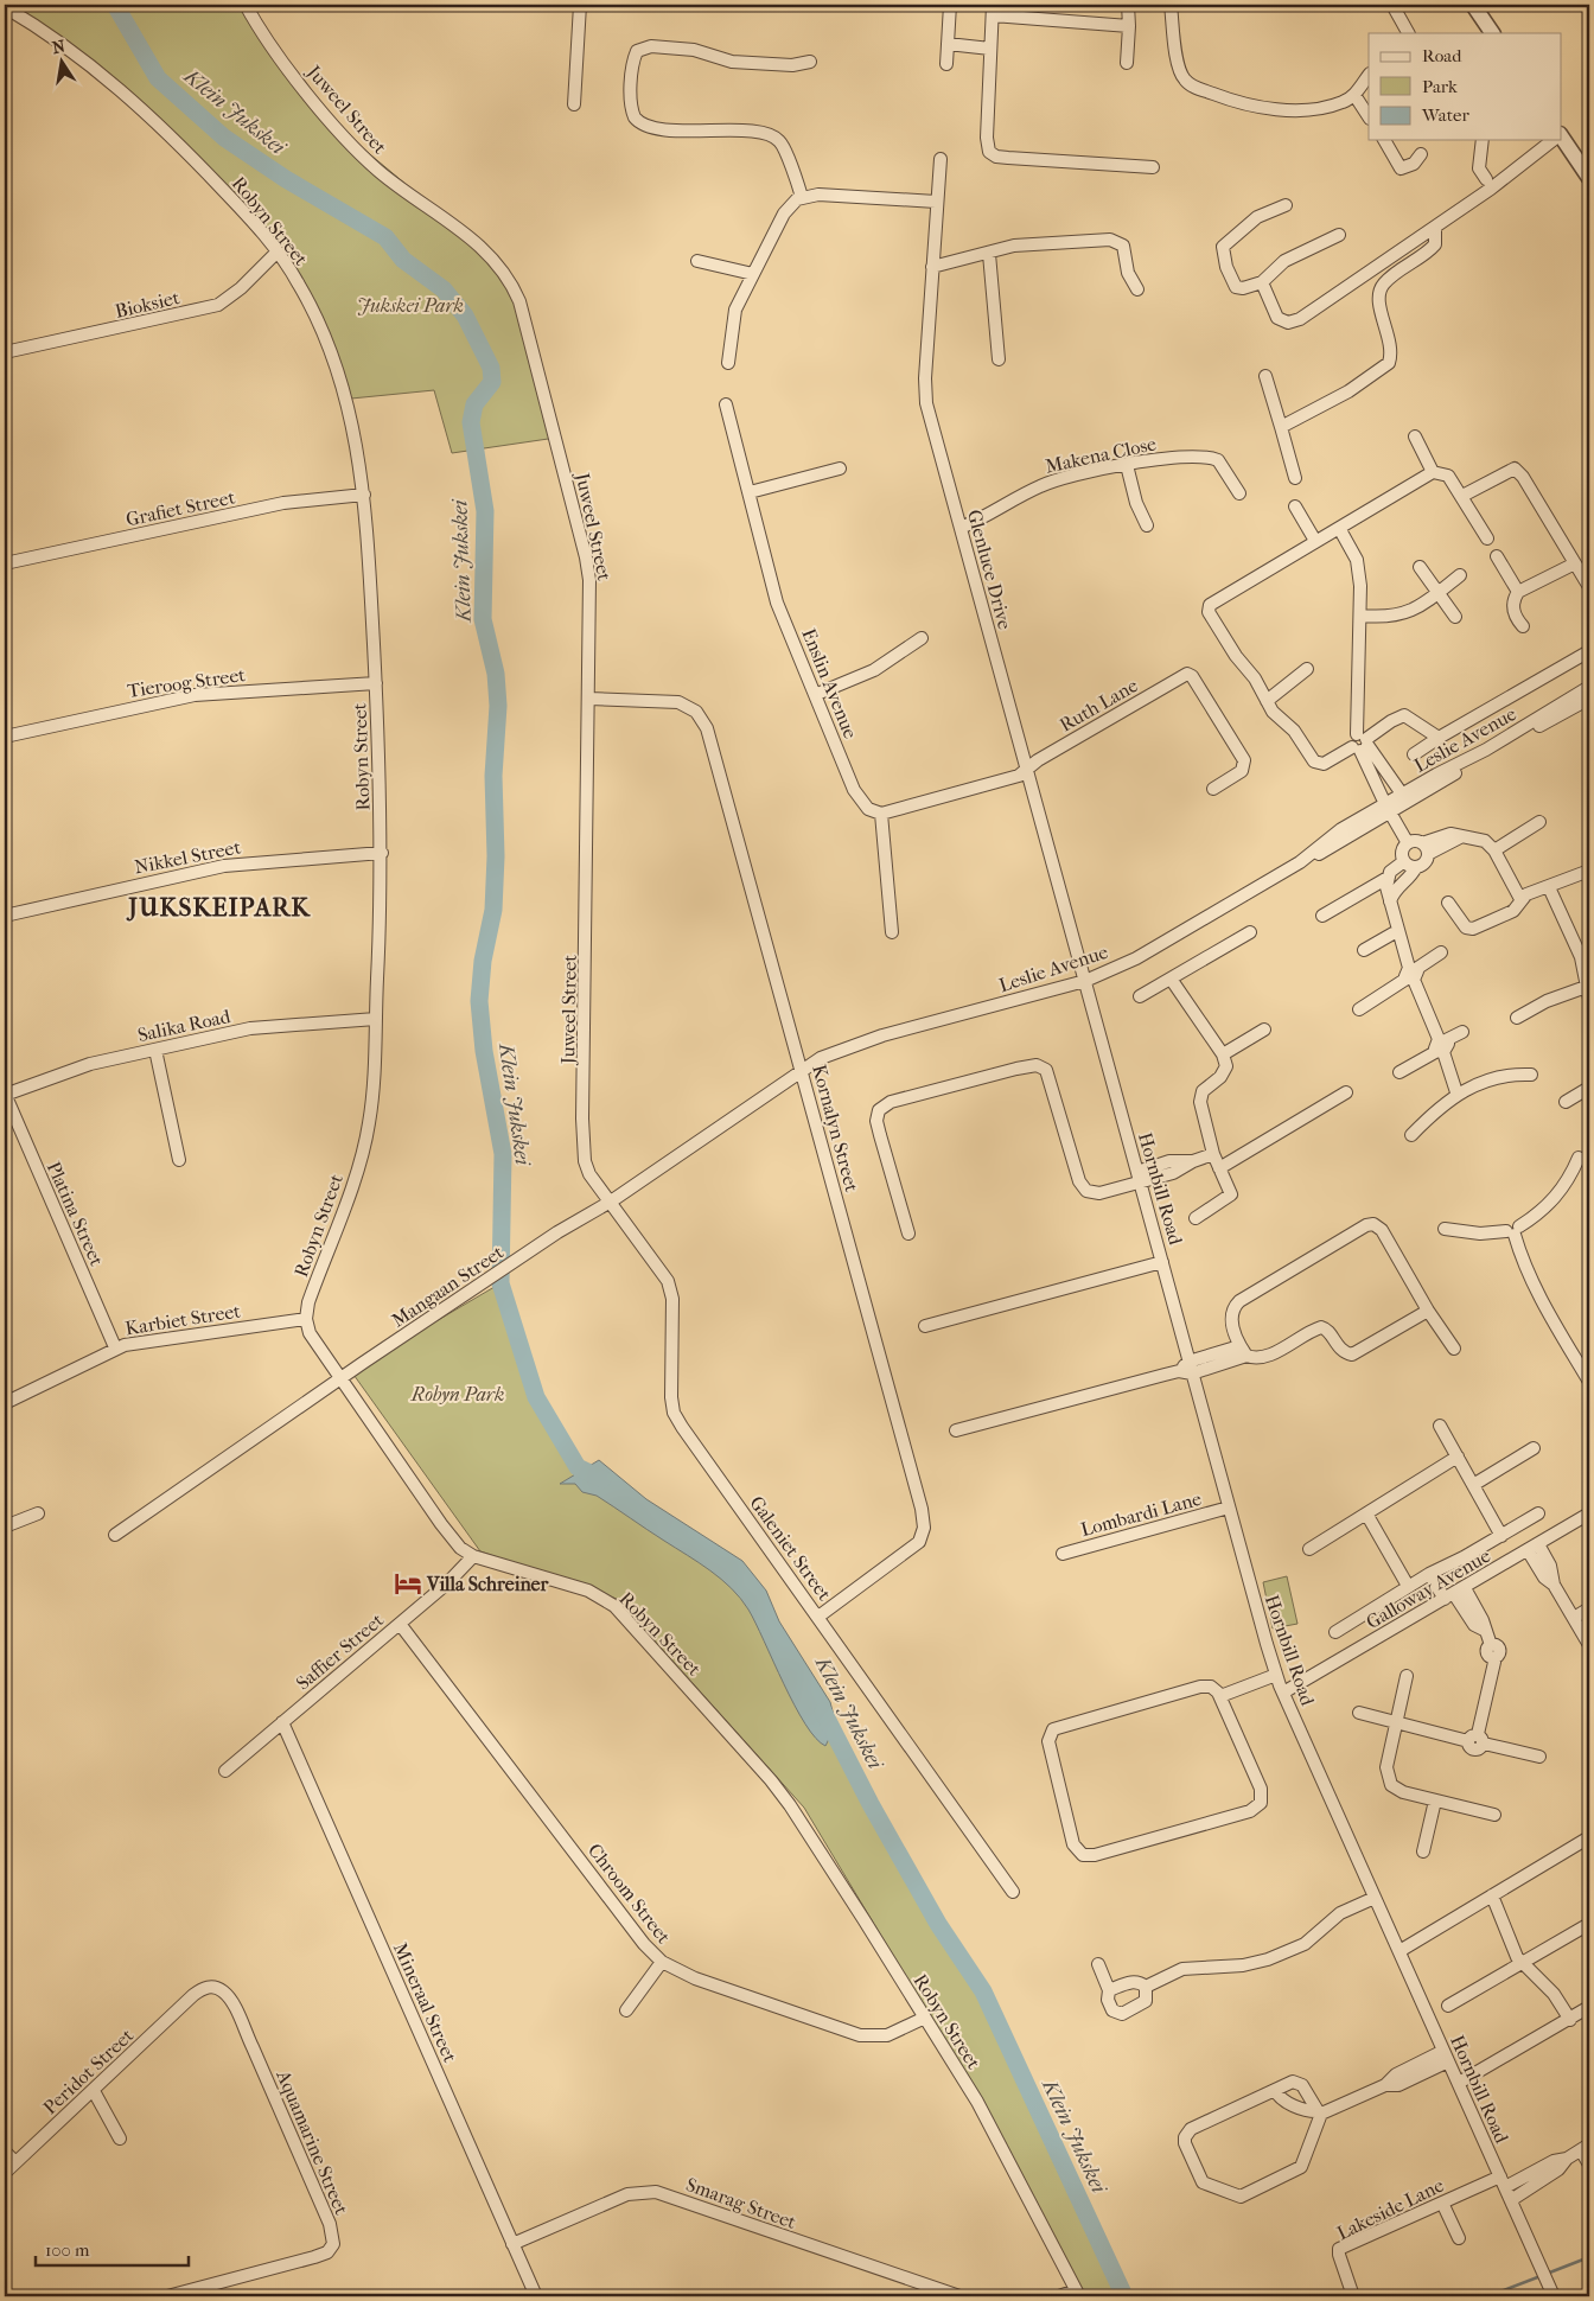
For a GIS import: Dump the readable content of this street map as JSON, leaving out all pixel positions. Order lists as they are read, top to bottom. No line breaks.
{"streets":{"street":["Juweel Street","Robyn Street","Bioksiet","Makena Close","Grafiet Street","Glenluce Drive","Tieroog Street","Enslin Avenue","Ruth Lane","Leslie Avenue","Nikkel Street","Salika Road","Kornalyn Street","Hornbill Road","Platina Street","Mangaan Street","Karbiet Street","Lombardi Lane","Galeniet Street","Galloway Avenue","Saffier Street","Chroom Street","Mineraal Street","Peridot Street","Aquamarine Street","Smarag Street","Lakeside Lane"]},"crossings":[["Juweel Street","Kornalyn Street"],["Juweel Street","Mangaan Street"],["Juweel Street","Galeniet Street"],["Robyn Street","Bioksiet"],["Robyn Street","Grafiet Street"],["Robyn Street","Tieroog Street"],["Robyn Street","Nikkel Street"],["Robyn Street","Salika Road"],["Robyn Street","Mangaan Street"],["Robyn Street","Karbiet Street"],["Robyn Street","Saffier Street"],["Robyn Street","Chroom Street"],["Makena Close","Glenluce Drive"],["Glenluce Drive","Ruth Lane"],["Glenluce Drive","Leslie Avenue"],["Glenluce Drive","Hornbill Road"],["Leslie Avenue","Kornalyn Street"],["Leslie Avenue","Hornbill Road"],["Leslie Avenue","Mangaan Street"],["Salika Road","Platina Street"],["Kornalyn Street","Mangaan Street"],["Kornalyn Street","Galeniet Street"],["Hornbill Road","Lombardi Lane"],["Hornbill Road","Galloway Avenue"],["Hornbill Road","Lakeside Lane"],["Platina Street","Karbiet Street"],["Mangaan Street","Galeniet Street"],["Saffier Street","Chroom Street"],["Saffier Street","Mineraal Street"],["Mineraal Street","Smarag Street"],["Peridot Street","Aquamarine Street"]],"districts":["JUKSKEIPARK"],"water":["Klein Jukskei"],"parks":["Jukskei Park","Robyn Park"],"places":{"hotel":["Villa Schreiner"]},"legend":["Road","Park","Water"],"scale_bar":"100 m","north":"top"}
